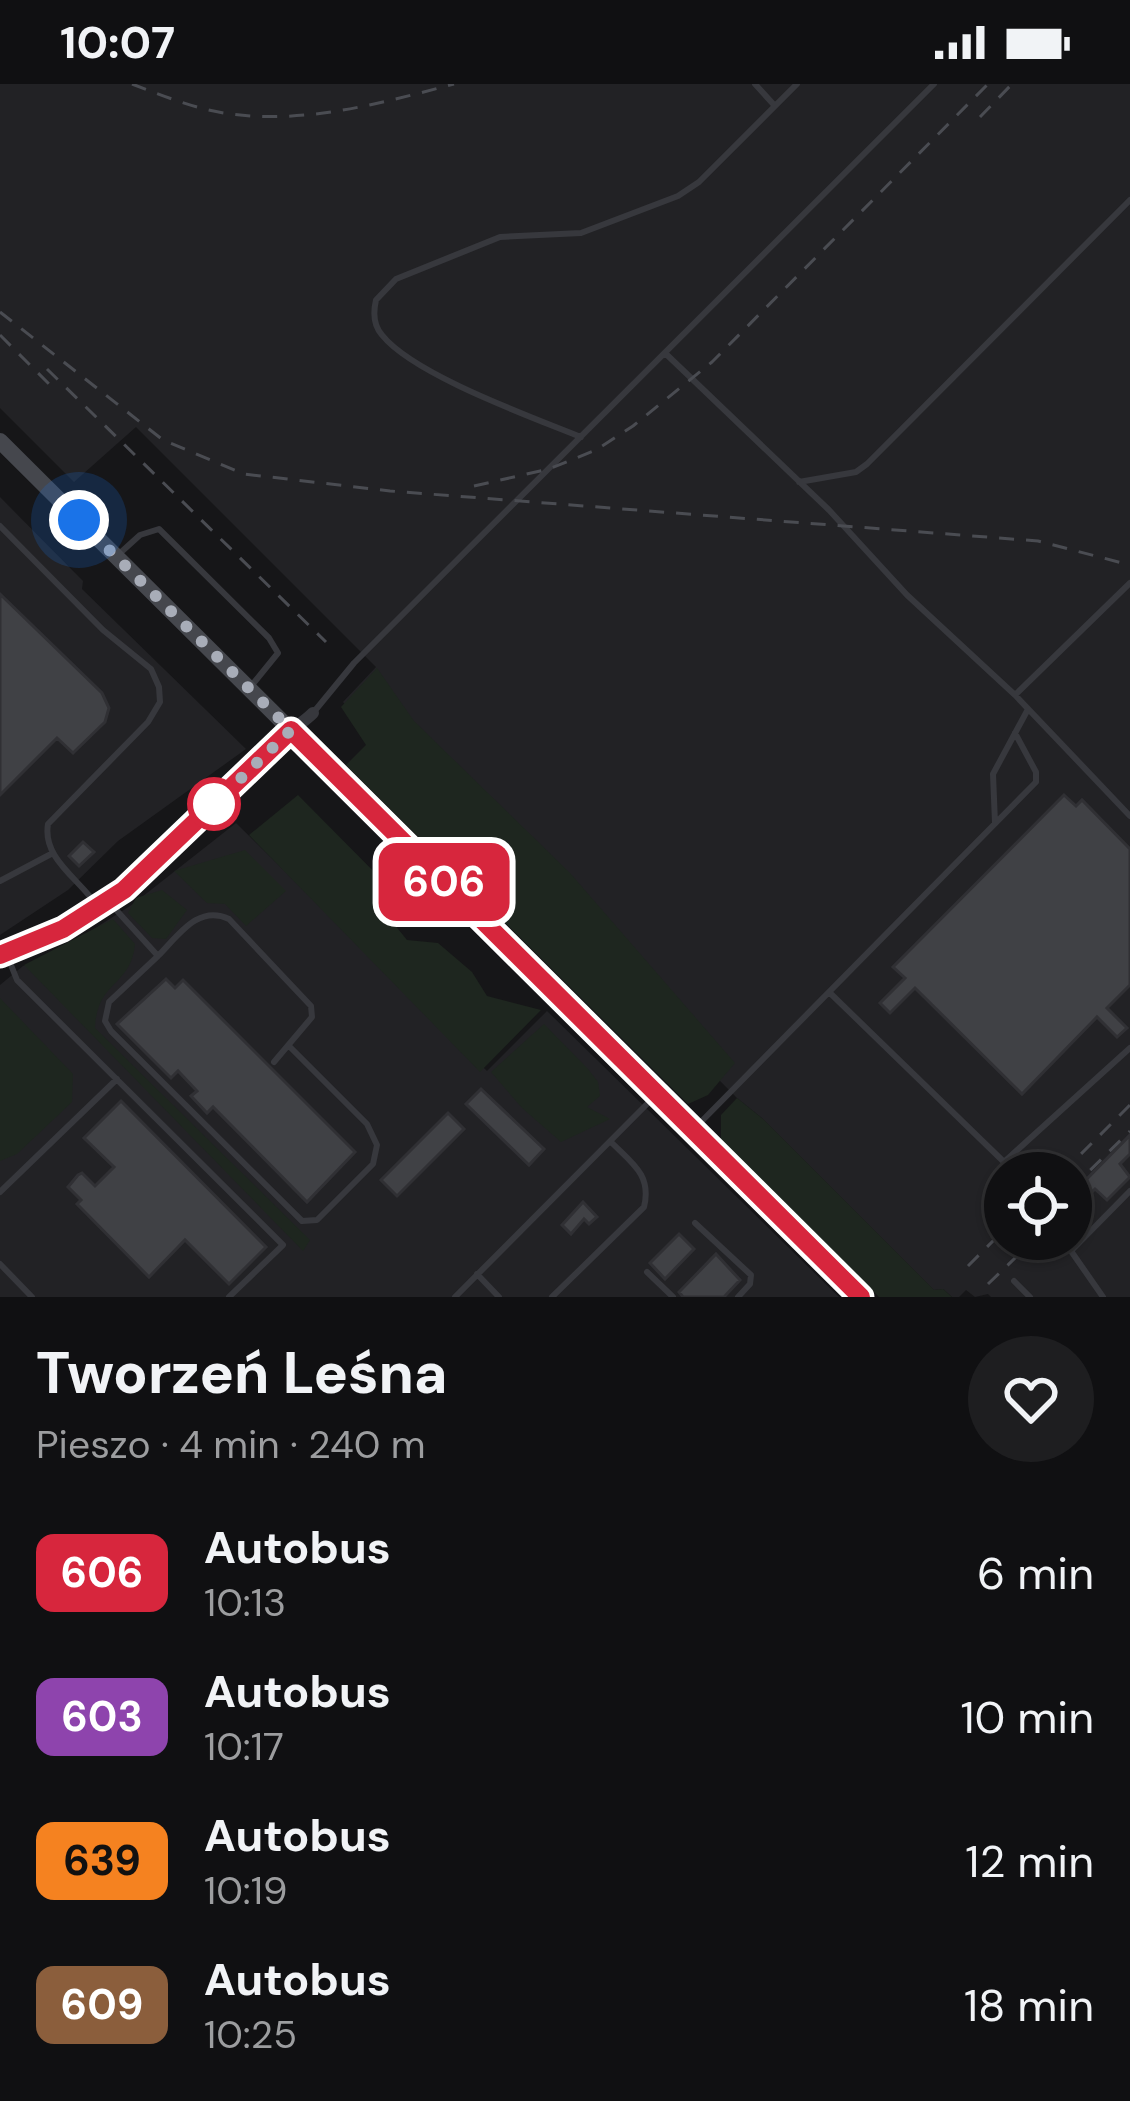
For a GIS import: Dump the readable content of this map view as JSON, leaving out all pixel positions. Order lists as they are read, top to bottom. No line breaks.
{"lines":["bus line 606"],"page":{"status":"10:07","on_map":"606","heading":["Tworzeń Leśna","Pieszo · 4 min · 240 m"],"list":[{"mark":"606","name":"Autobus","note":"10:13","value":"6 min"},{"mark":"603","name":"Autobus","note":"10:17","value":"10 min"},{"mark":"639","name":"Autobus","note":"10:19","value":"12 min"},{"mark":"609","name":"Autobus","note":"10:25","value":"18 min"}]}}
